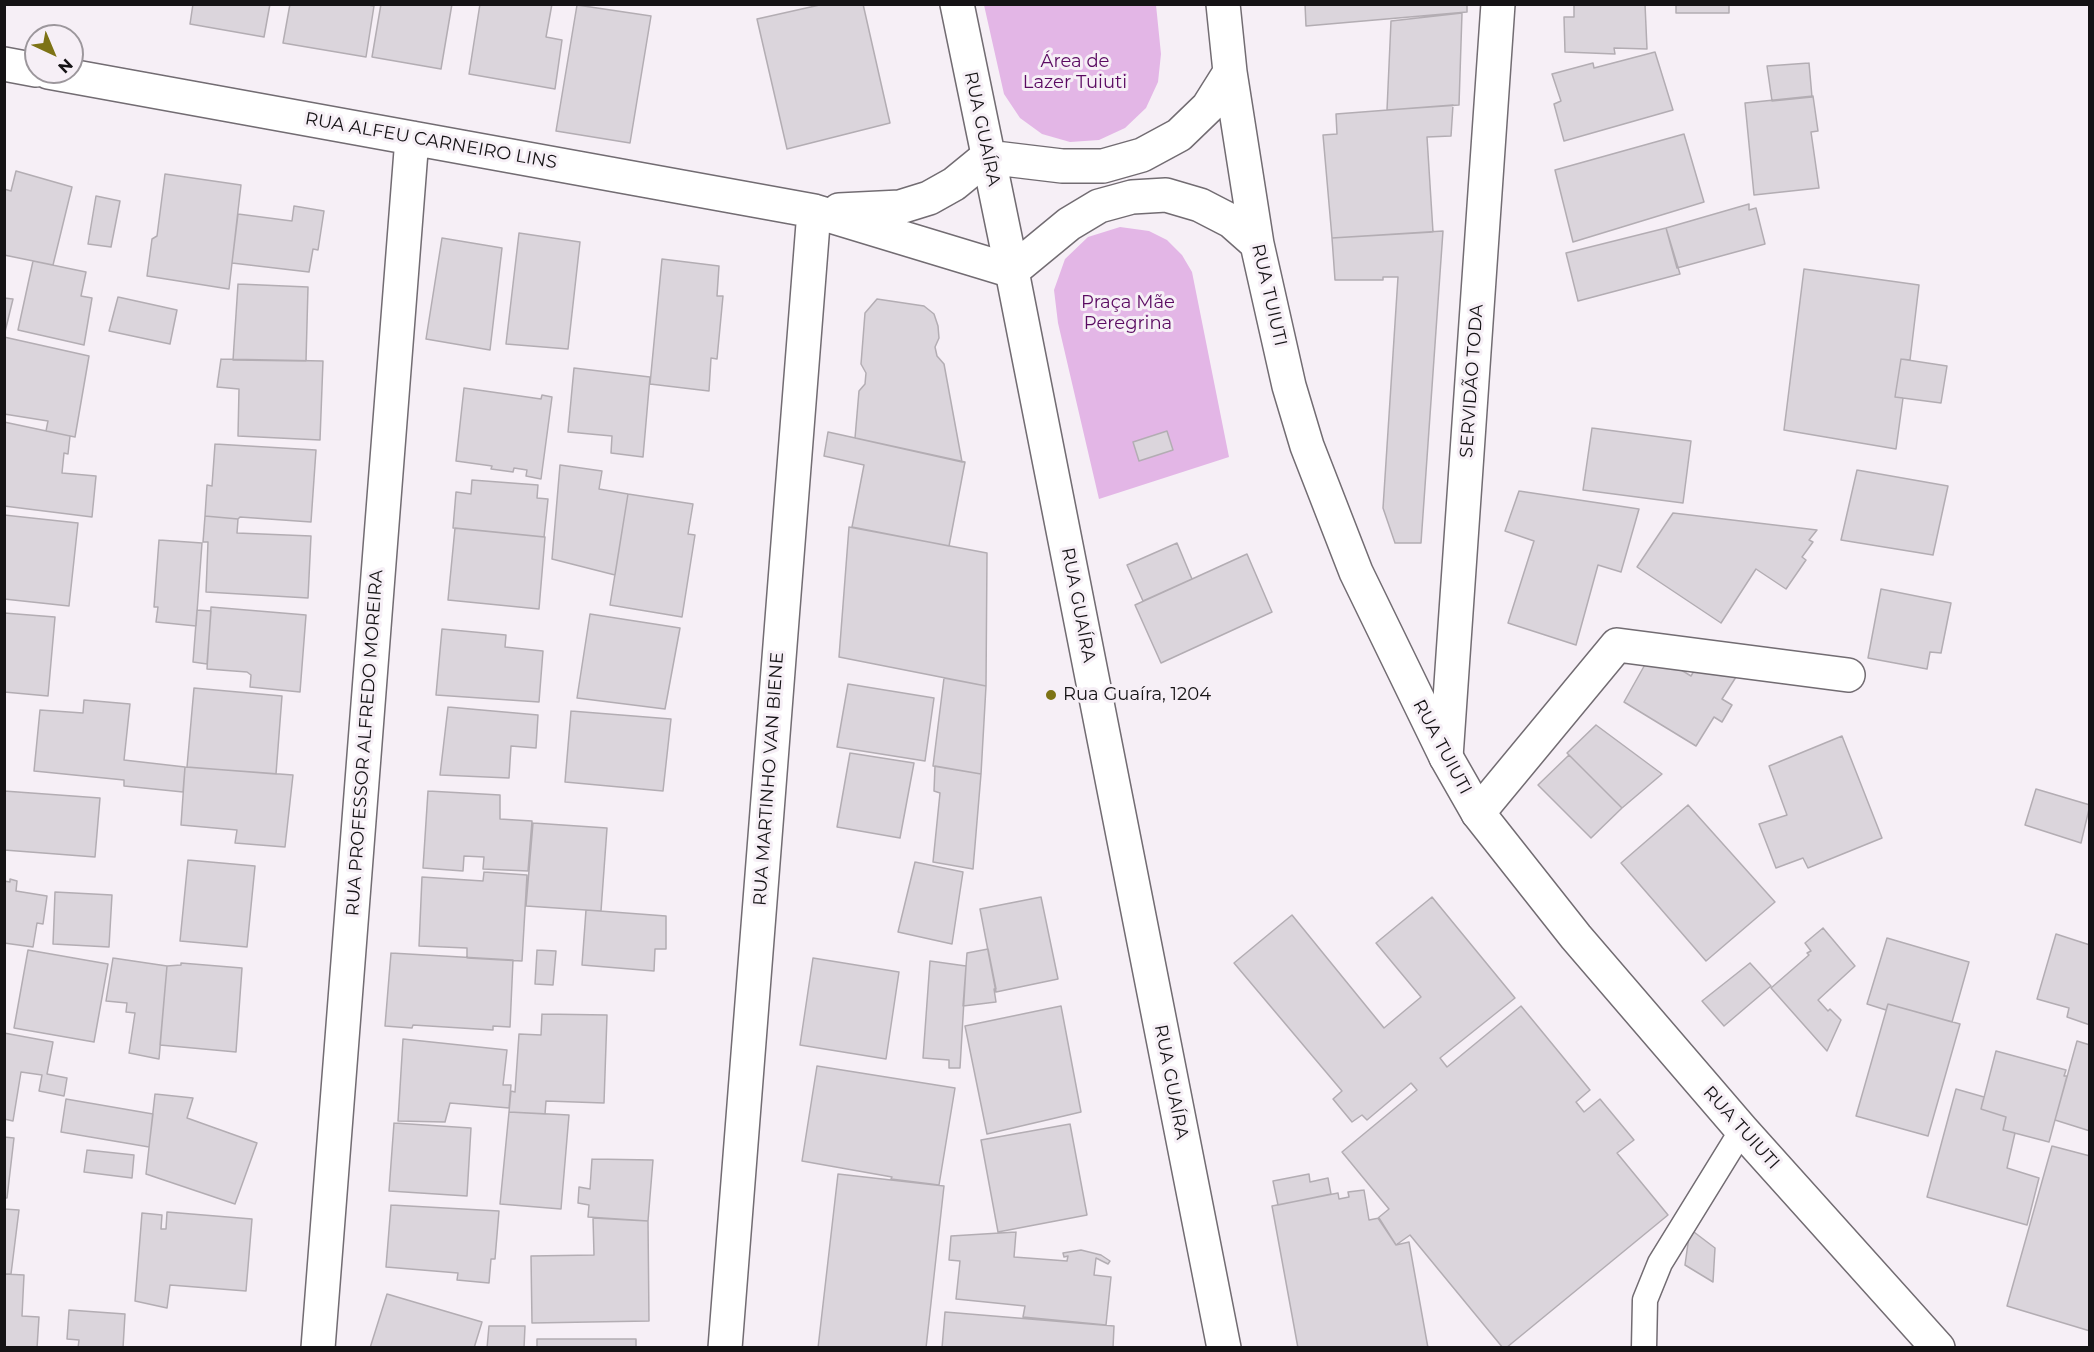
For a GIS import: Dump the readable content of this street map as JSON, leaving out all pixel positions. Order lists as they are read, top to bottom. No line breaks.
{"streets":{"street":["RUA GUAÍRA","RUA ALFEU CARNEIRO LINS","RUA TUIUTI","SERVIDÃO TODA","RUA PROFESSOR ALFREDO MOREIRA","RUA MARTINHO VAN BIENE"]},"crossings":[["RUA GUAÍRA","RUA ALFEU CARNEIRO LINS"],["RUA ALFEU CARNEIRO LINS","RUA PROFESSOR ALFREDO MOREIRA"],["RUA ALFEU CARNEIRO LINS","RUA MARTINHO VAN BIENE"],["RUA TUIUTI","SERVIDÃO TODA"]],"parks":["Área de Lazer Tuiuti","Praça Mãe Peregrina"],"places":["Rua Guaíra, 1204"],"north":"bottom right"}
